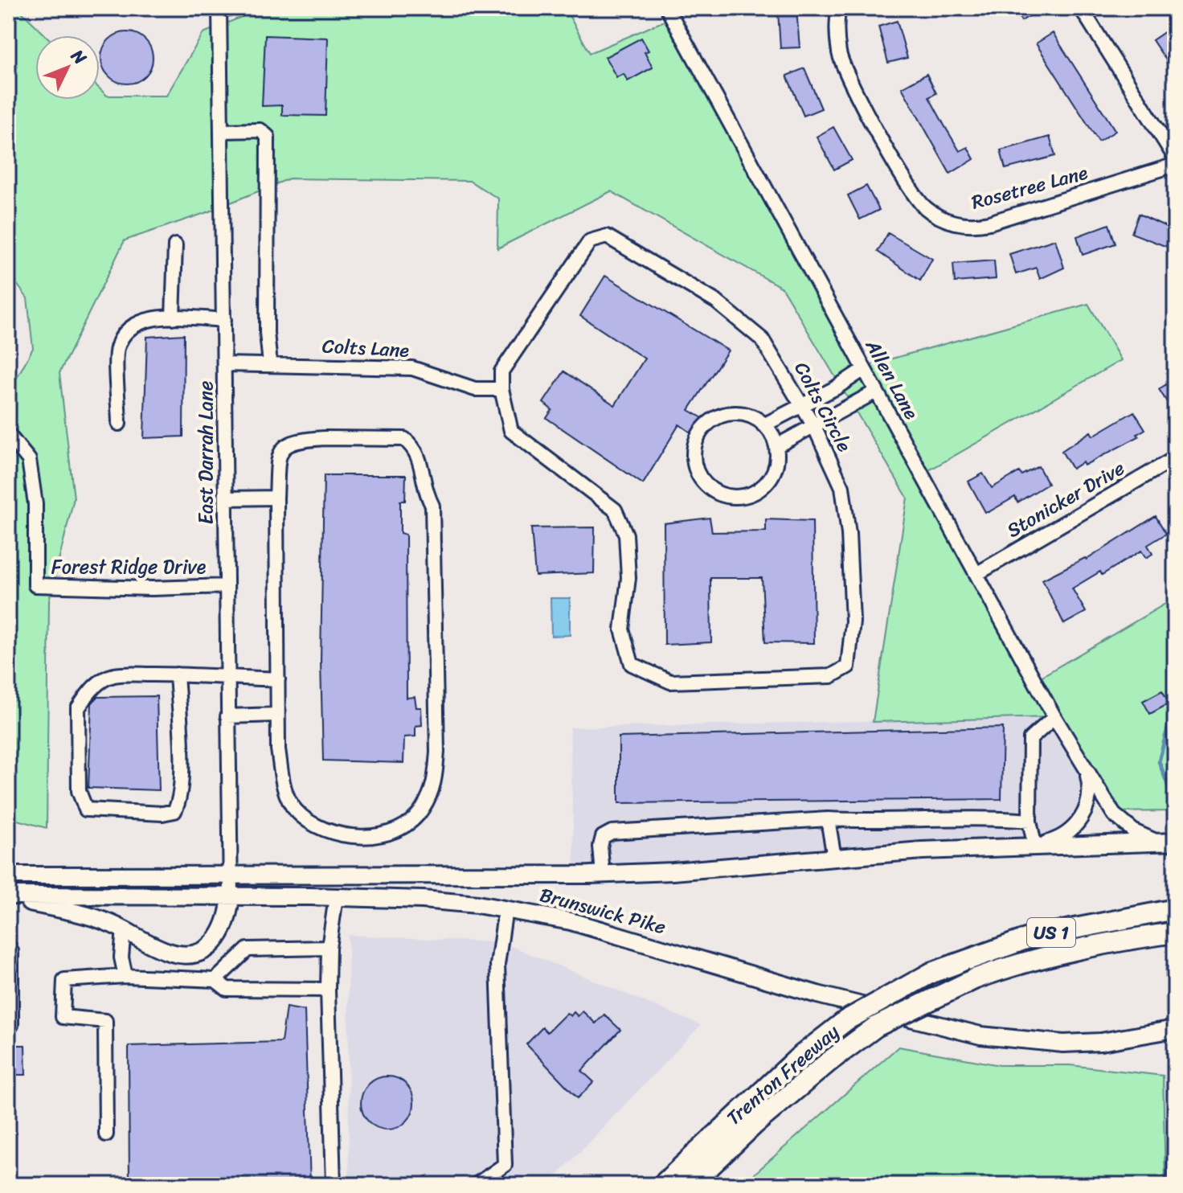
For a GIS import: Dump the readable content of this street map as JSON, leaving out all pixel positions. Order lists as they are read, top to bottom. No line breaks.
{"streets":{"highway":["US 1","Trenton Freeway"],"main road":["Brunswick Pike"],"street":["Rosetree Lane","Colts Lane","Allen Lane","Colts Circle","East Darrah Lane","Stonicker Drive","Forest Ridge Drive"]},"crossings":[["Colts Lane","Colts Circle"],["Colts Lane","East Darrah Lane"],["Allen Lane","Stonicker Drive"],["Allen Lane","Brunswick Pike"],["East Darrah Lane","Forest Ridge Drive"],["East Darrah Lane","Brunswick Pike"]],"north":"top right"}
